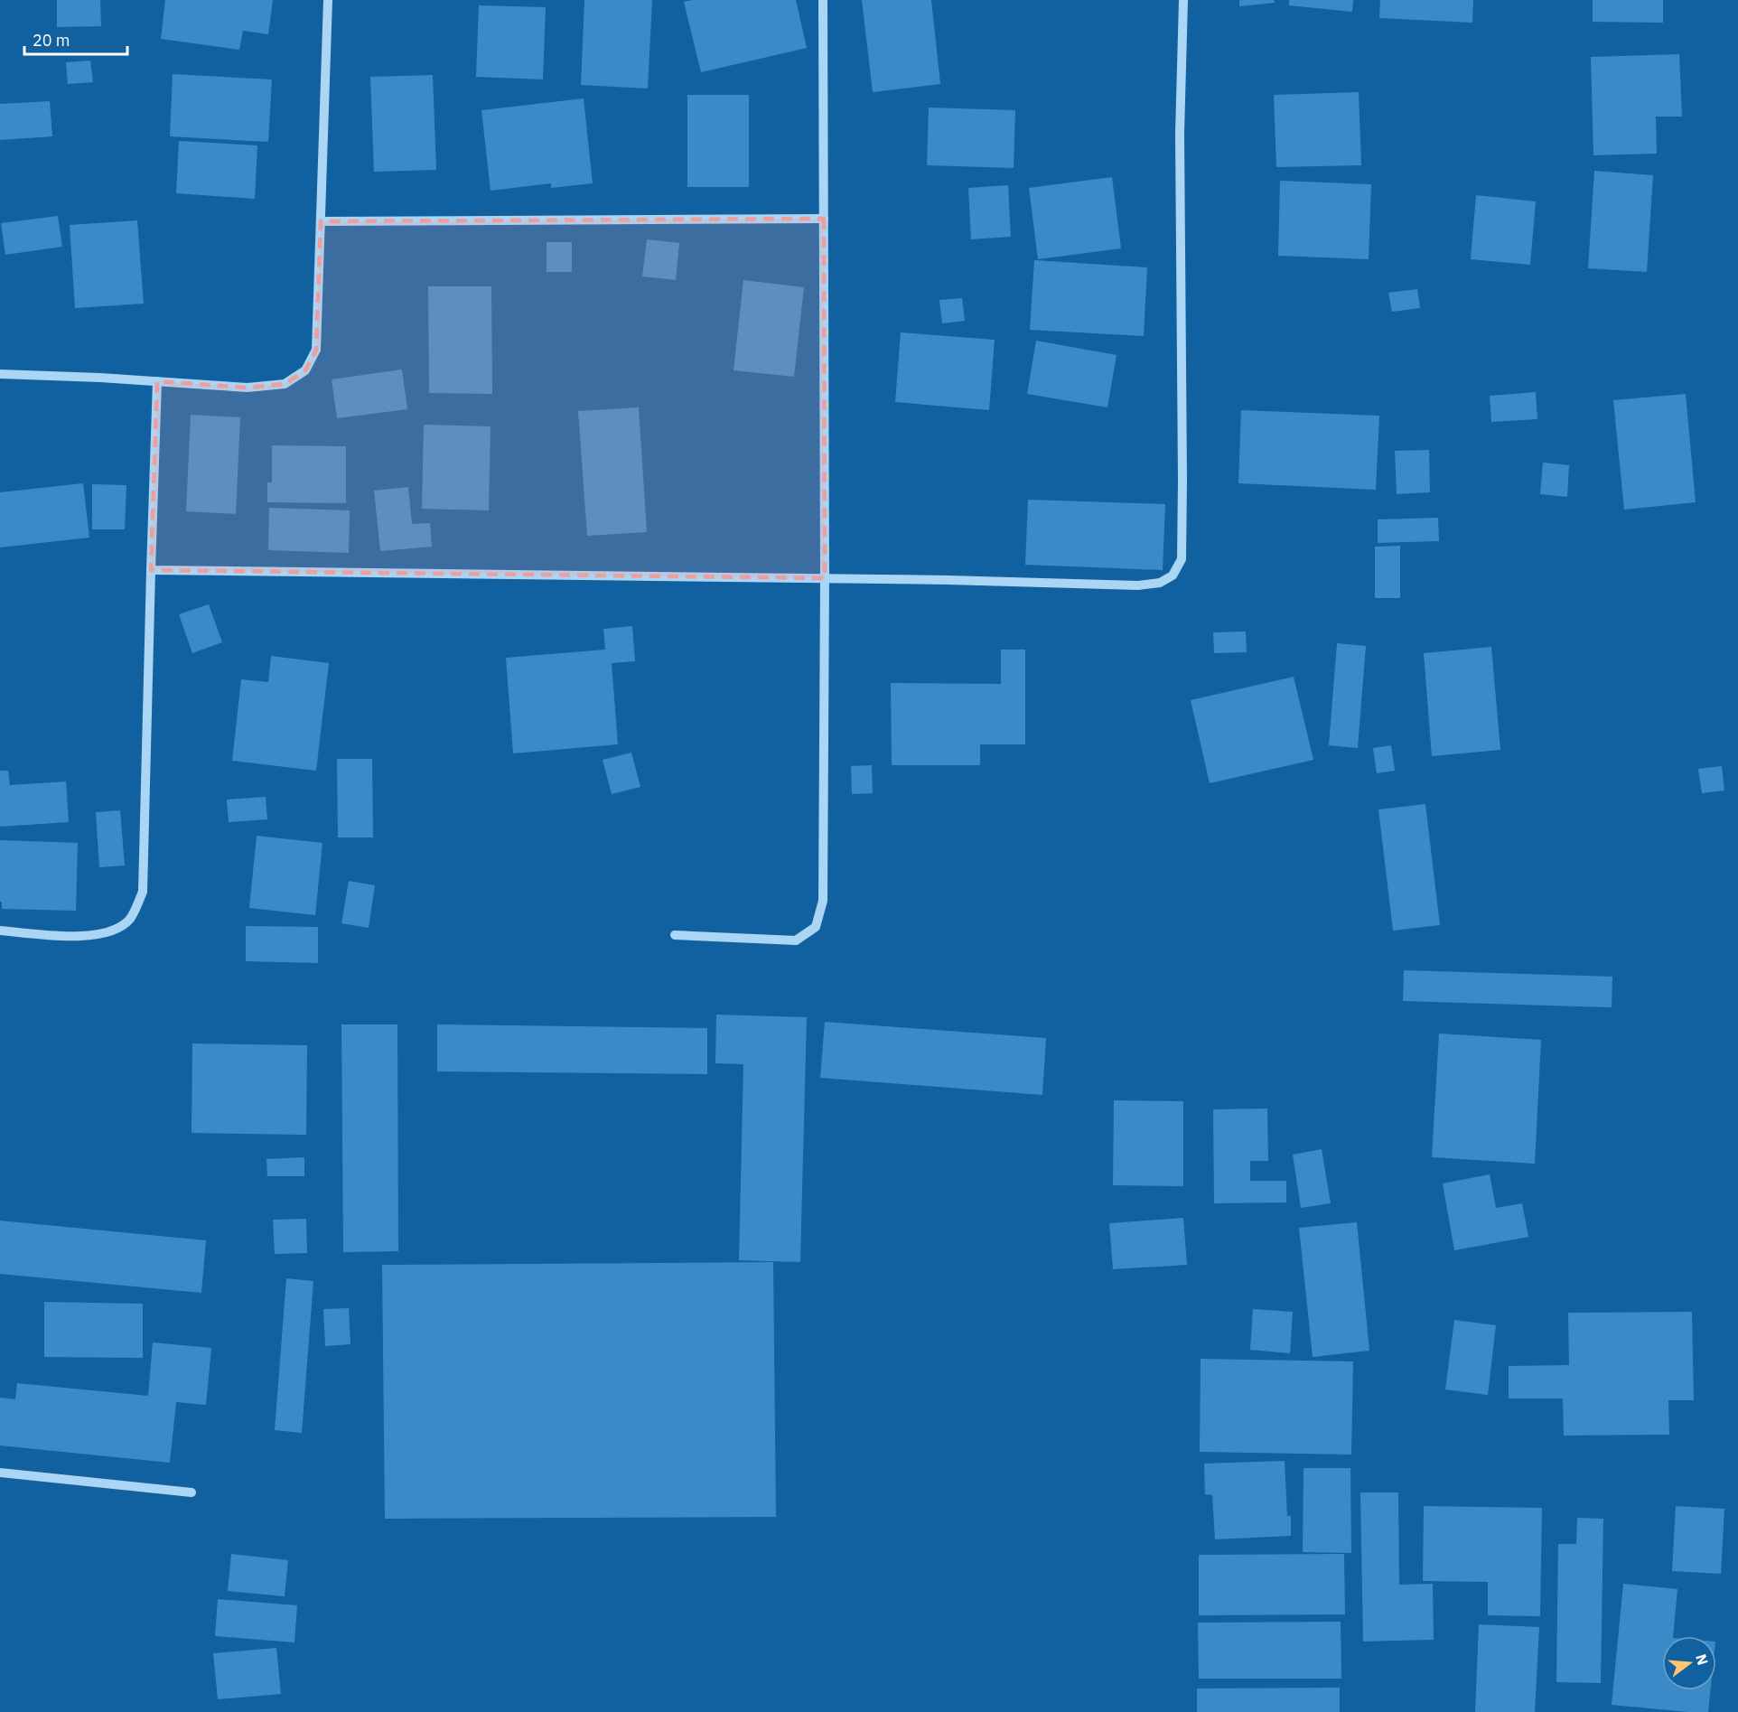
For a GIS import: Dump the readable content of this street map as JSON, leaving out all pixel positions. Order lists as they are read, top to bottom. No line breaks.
{"scale_bar":"20 m","north":"right"}
